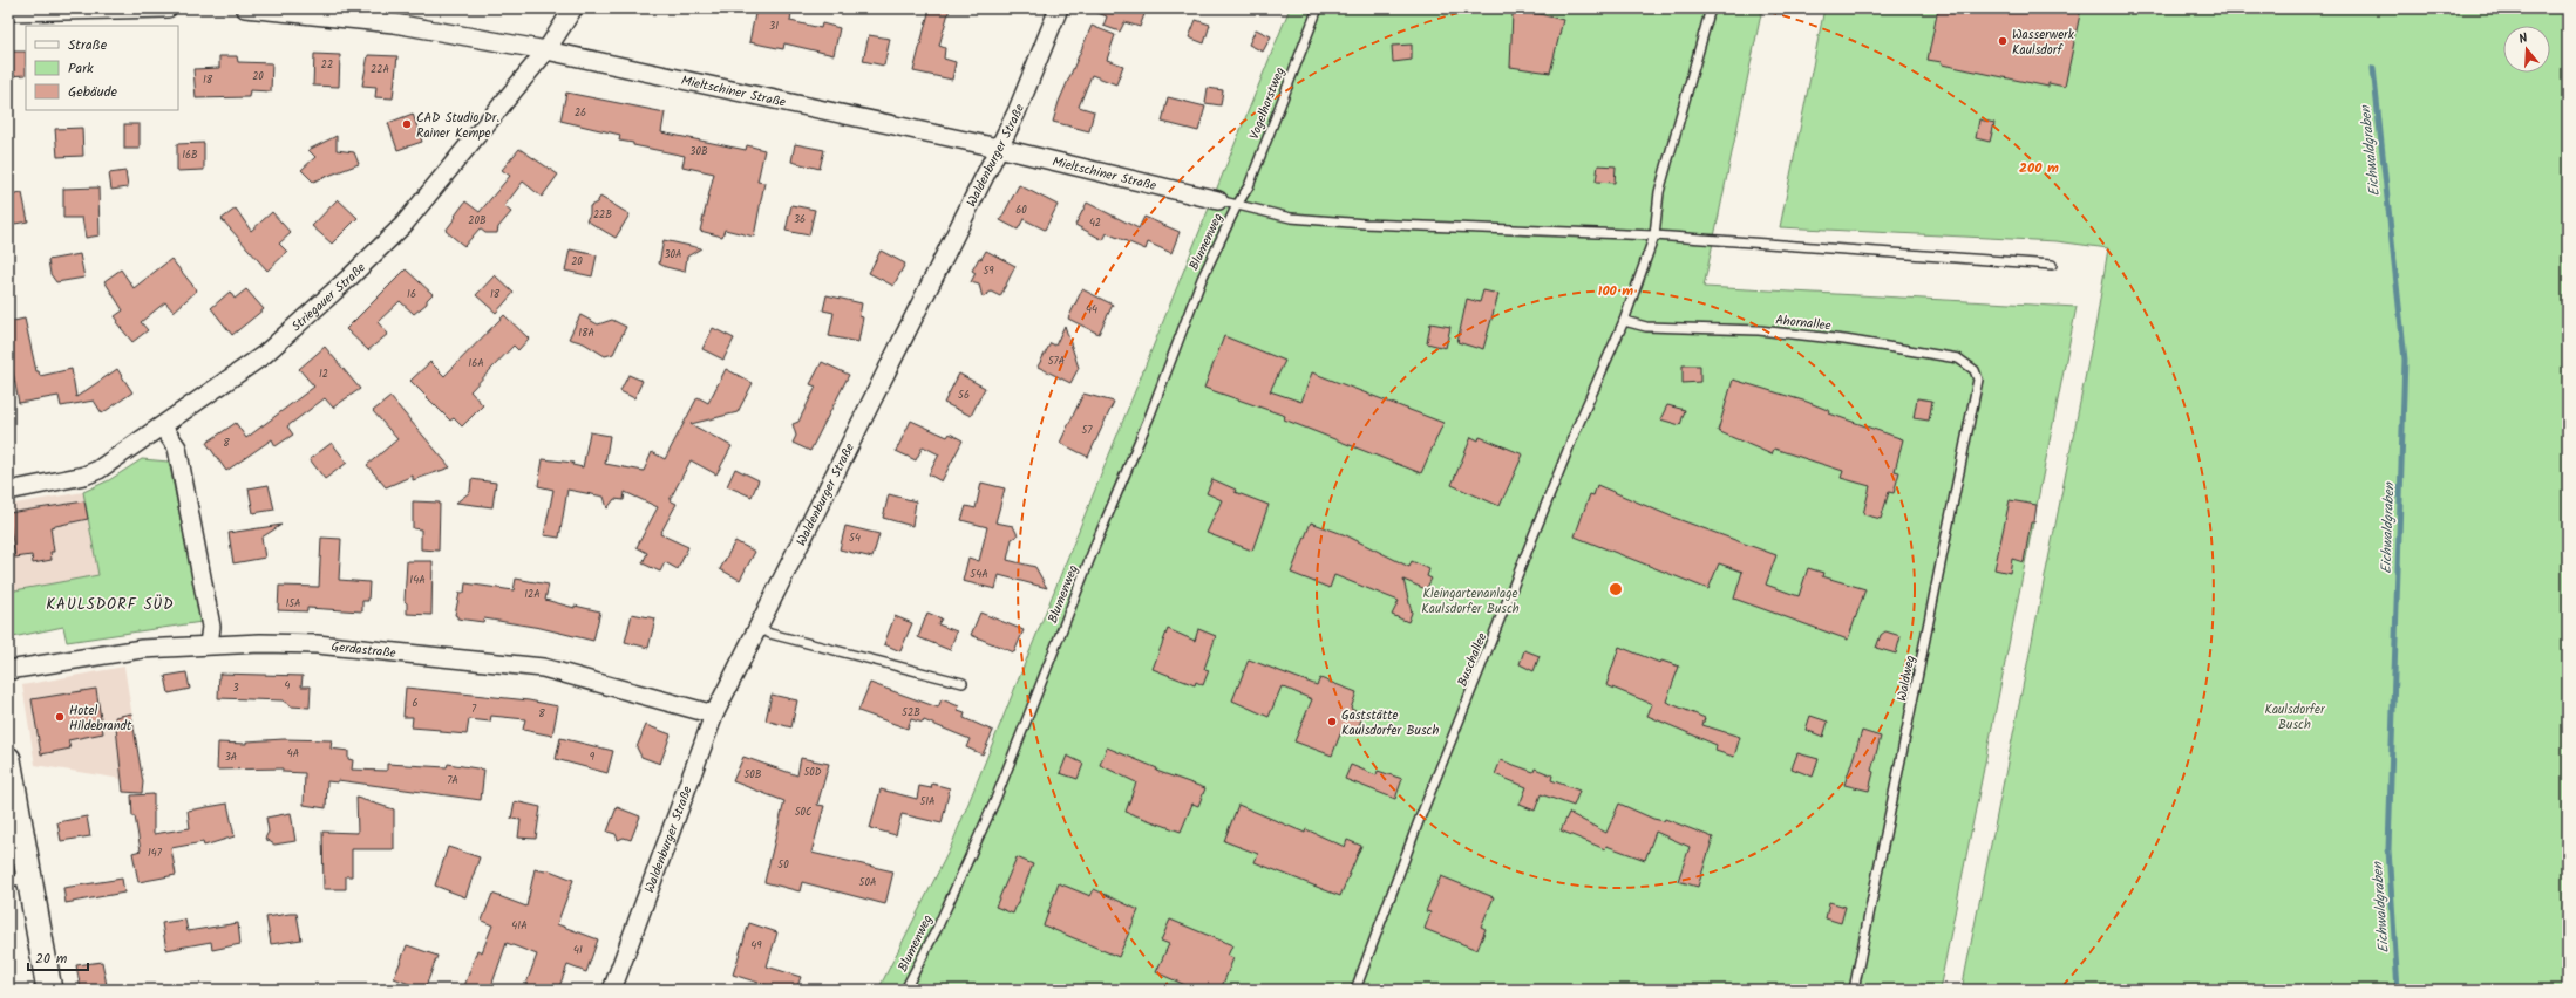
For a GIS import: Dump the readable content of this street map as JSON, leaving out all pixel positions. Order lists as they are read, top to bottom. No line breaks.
{"streets":{"street":["Mieltschiner Straße","Waldenburger Straße","Striegauer Straße","Gerdastraße"],"lane":["Vogelhorstweg","Blumenweg","Ahornallee","Buschallee","Waldweg"]},"crossings":[["Mieltschiner Straße","Waldenburger Straße"],["Mieltschiner Straße","Striegauer Straße"],["Vogelhorstweg","Blumenweg"],["Waldenburger Straße","Gerdastraße"],["Ahornallee","Buschallee"],["Ahornallee","Waldweg"]],"districts":["KAULSDORF SÜD"],"water":["Eichwaldgraben"],"parks":["Kleingartenanlage Kaulsdorfer Busch","Kaulsdorfer Busch"],"places":["Wasserwerk Kaulsdorf","CAD Studio Dr. Rainer Kempe","Hotel Hildebrandt","Gaststätte Kaulsdorfer Busch"],"house_numbers":["31","22","22A","20","18","26","30B","16B","60","22B","36","20B","42","30A","20","59","16","18","44","18A","57A","16A","12","56","57","8","54","54A","14A","12A","15A","4","3","6","7","52B","8","4A","3A","9","50D","50B","7A","51A","50C","147","50","50A","41A","49","41"],"legend":["Straße","Park","Gebäude"],"scale_bar":"20 m","north":"top","rings":["200 m","100 m"]}
